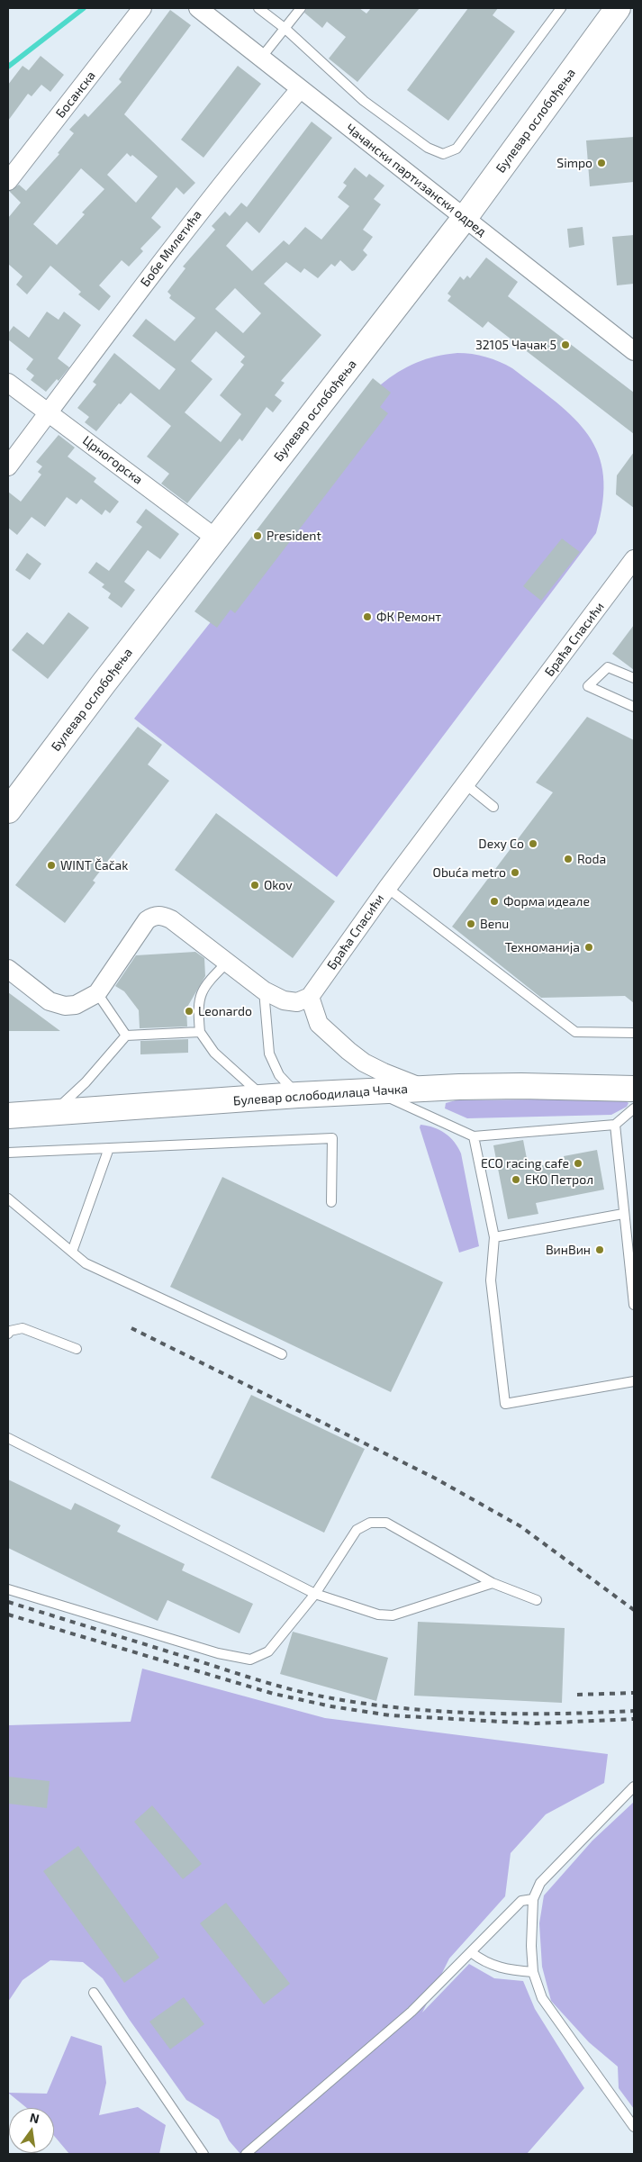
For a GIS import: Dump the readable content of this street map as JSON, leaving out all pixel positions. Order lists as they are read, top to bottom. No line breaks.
{"streets":{"main road":["Булевар ослобођења","Булевар ослободилаца Чачка"],"street":["Босанска","Чачански партизански одред","Бобе Милетића","Црногорска","Браћа Спасићи"]},"crossings":[["Булевар ослобођења","Чачански партизански одред"],["Булевар ослобођења","Црногорска"],["Чачански партизански одред","Бобе Милетића"],["Бобе Милетића","Црногорска"]],"places":["Simpo","32105 Чачак 5","President","ФК Ремонт","Dexy Co","Roda","WINT Čačak","Obuća metro","Okov","Форма идеале","Benu","Техноманија","Leonardo","ECO racing cafe","ЕКО Петрол","ВинВин"],"north":"top"}
